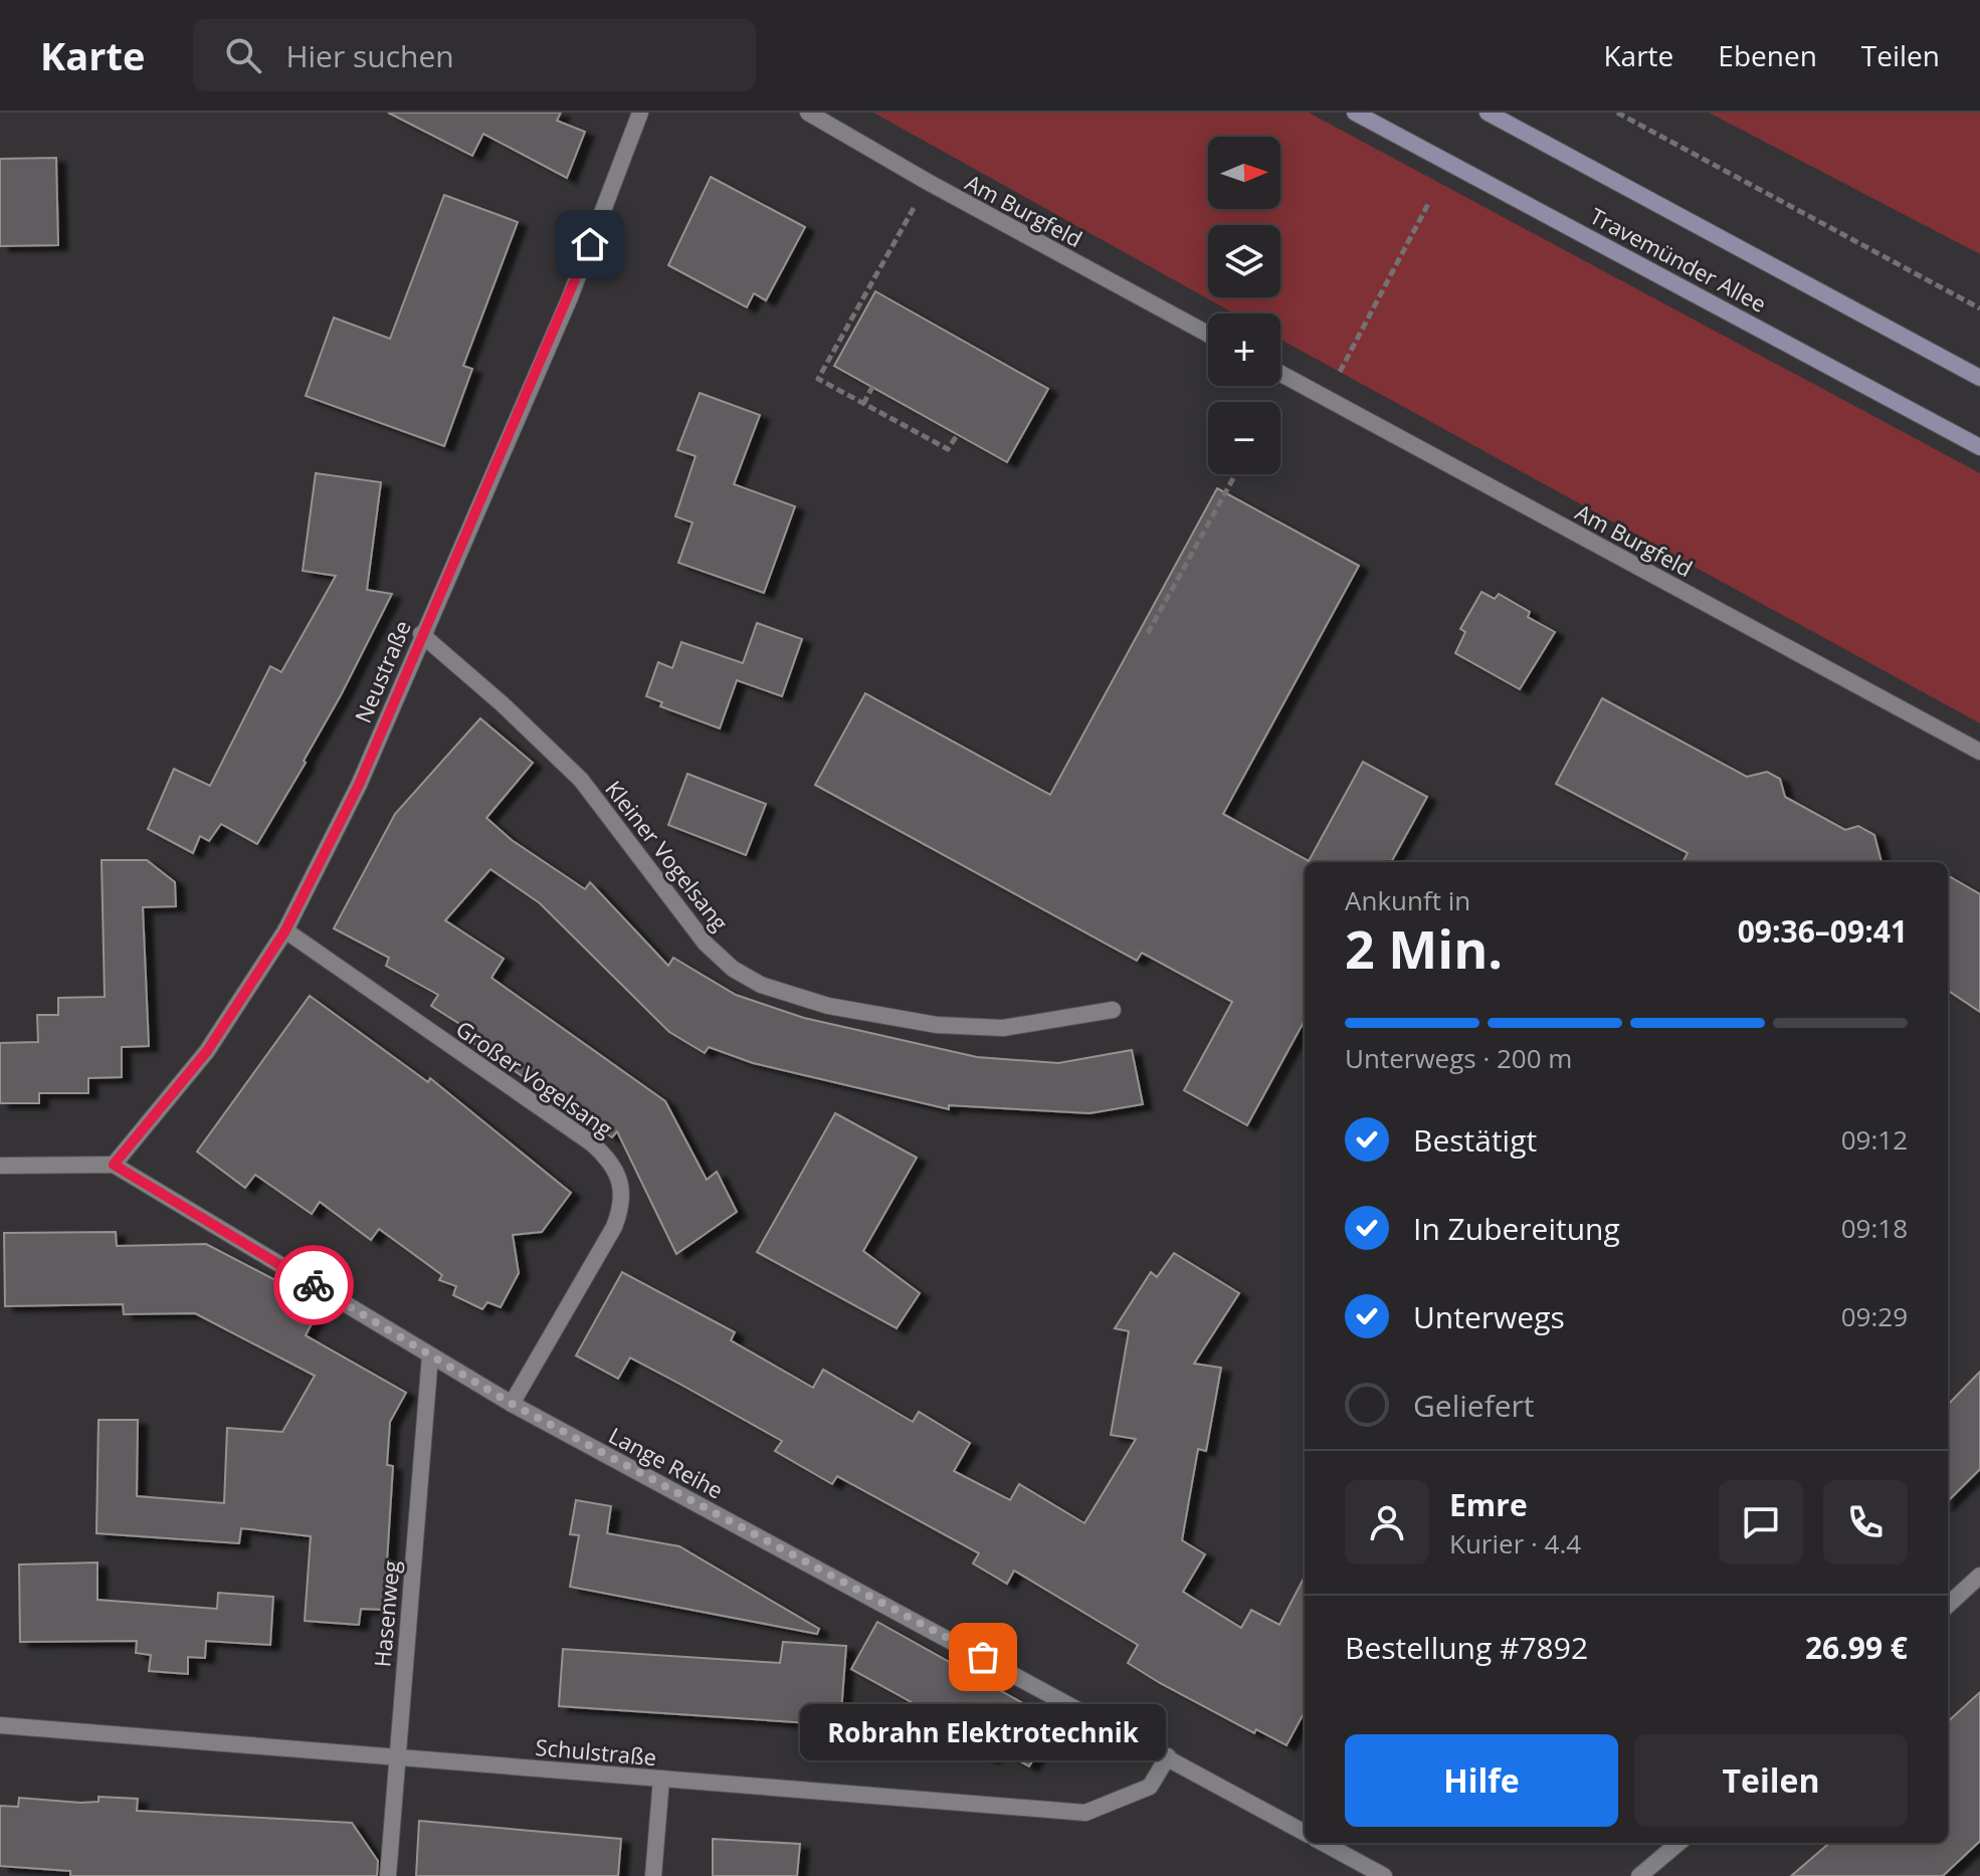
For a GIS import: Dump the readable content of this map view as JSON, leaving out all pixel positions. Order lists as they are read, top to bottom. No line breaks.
{"streets":{"main road":["Travemünder Allee"],"street":["Am Burgfeld","Neustraße","Kleiner Vogelsang","Großer Vogelsang","Lange Reihe","Hasenweg","Schulstraße"]},"crossings":[["Neustraße","Kleiner Vogelsang"],["Neustraße","Großer Vogelsang"],["Neustraße","Lange Reihe"],["Großer Vogelsang","Lange Reihe"],["Lange Reihe","Hasenweg"],["Lange Reihe","Schulstraße"],["Hasenweg","Schulstraße"]],"places":["Robrahn Elektrotechnik"],"north":"right","page":{"header":"Karte","search":"Hier suchen","nav":["Karte","Ebenen","Teilen"],"map_buttons":["+","−"],"heading":["2 Min.","Ankunft in","09:36–09:41"],"panel":["Emre","Kurier · 4.4","Bestellung #7892","26.99 €"],"bar":"Unterwegs · 200 m","list":[["Bestätigt","09:12"],["In Zubereitung","09:18"],["Unterwegs","09:29"],"Geliefert"],"bubble":"Robrahn Elektrotechnik","buttons":["Hilfe","Teilen"]}}
